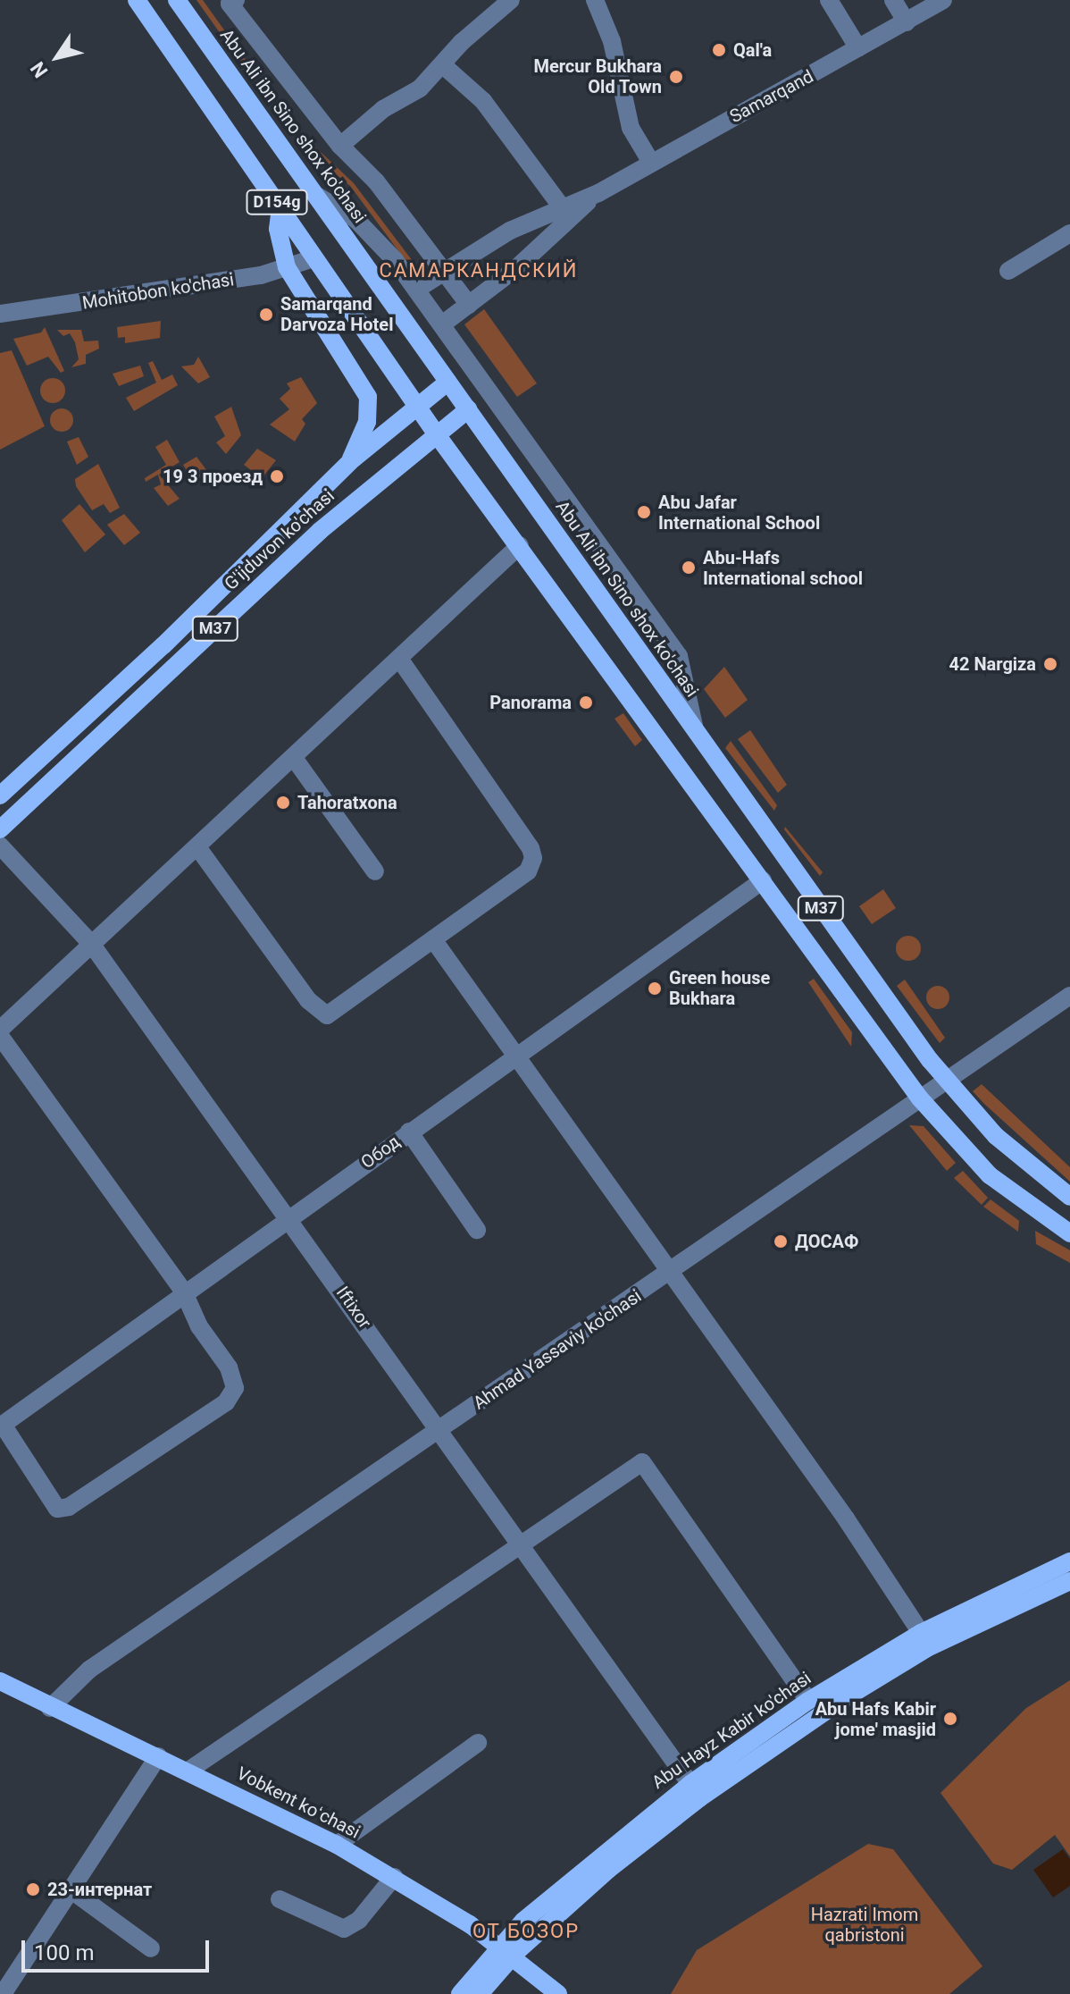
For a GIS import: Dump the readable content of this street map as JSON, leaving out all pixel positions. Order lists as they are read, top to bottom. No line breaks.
{"streets":{"main road":["Abu Ali ibn Sino shox ko'chasi","D154g","G'ijduvon ko'chasi","M37","Abu Hayz Kabir ko'chasi","Vobkent koʻchasi"],"street":["Samarqand","Mohitobon ko'chasi","Обод","Iftixor","Ahmad Yassaviy ko'chasi"]},"crossings":[["Abu Ali ibn Sino shox ko'chasi","M37"],["Abu Ali ibn Sino shox ko'chasi","Ahmad Yassaviy ko'chasi"],["D154g","Mohitobon ko'chasi"],["D154g","M37"],["G'ijduvon ko'chasi","M37"],["M37","Обод"],["M37","Ahmad Yassaviy ko'chasi"],["Обод","Iftixor"],["Iftixor","Ahmad Yassaviy ko'chasi"],["Iftixor","Abu Hayz Kabir ko'chasi"],["Ahmad Yassaviy ko'chasi","Vobkent koʻchasi"],["Abu Hayz Kabir ko'chasi","Vobkent koʻchasi"]],"districts":["САМАРКАНДСКИЙ","ОТ БОЗОР"],"parks":["Hazrati Imom qabristoni"],"places":["Qal'a","Mercur Bukhara Old Town","Samarqand Darvoza Hotel","19 3 проезд","Abu Jafar International School","Abu-Hafs International school","42 Nargiza","Panorama","Tahoratxona","Green house Bukhara","ДОСАФ","Abu Hafs Kabir jome' masjid","23-интернат"],"scale_bar":"100 m","north":"bottom left"}
